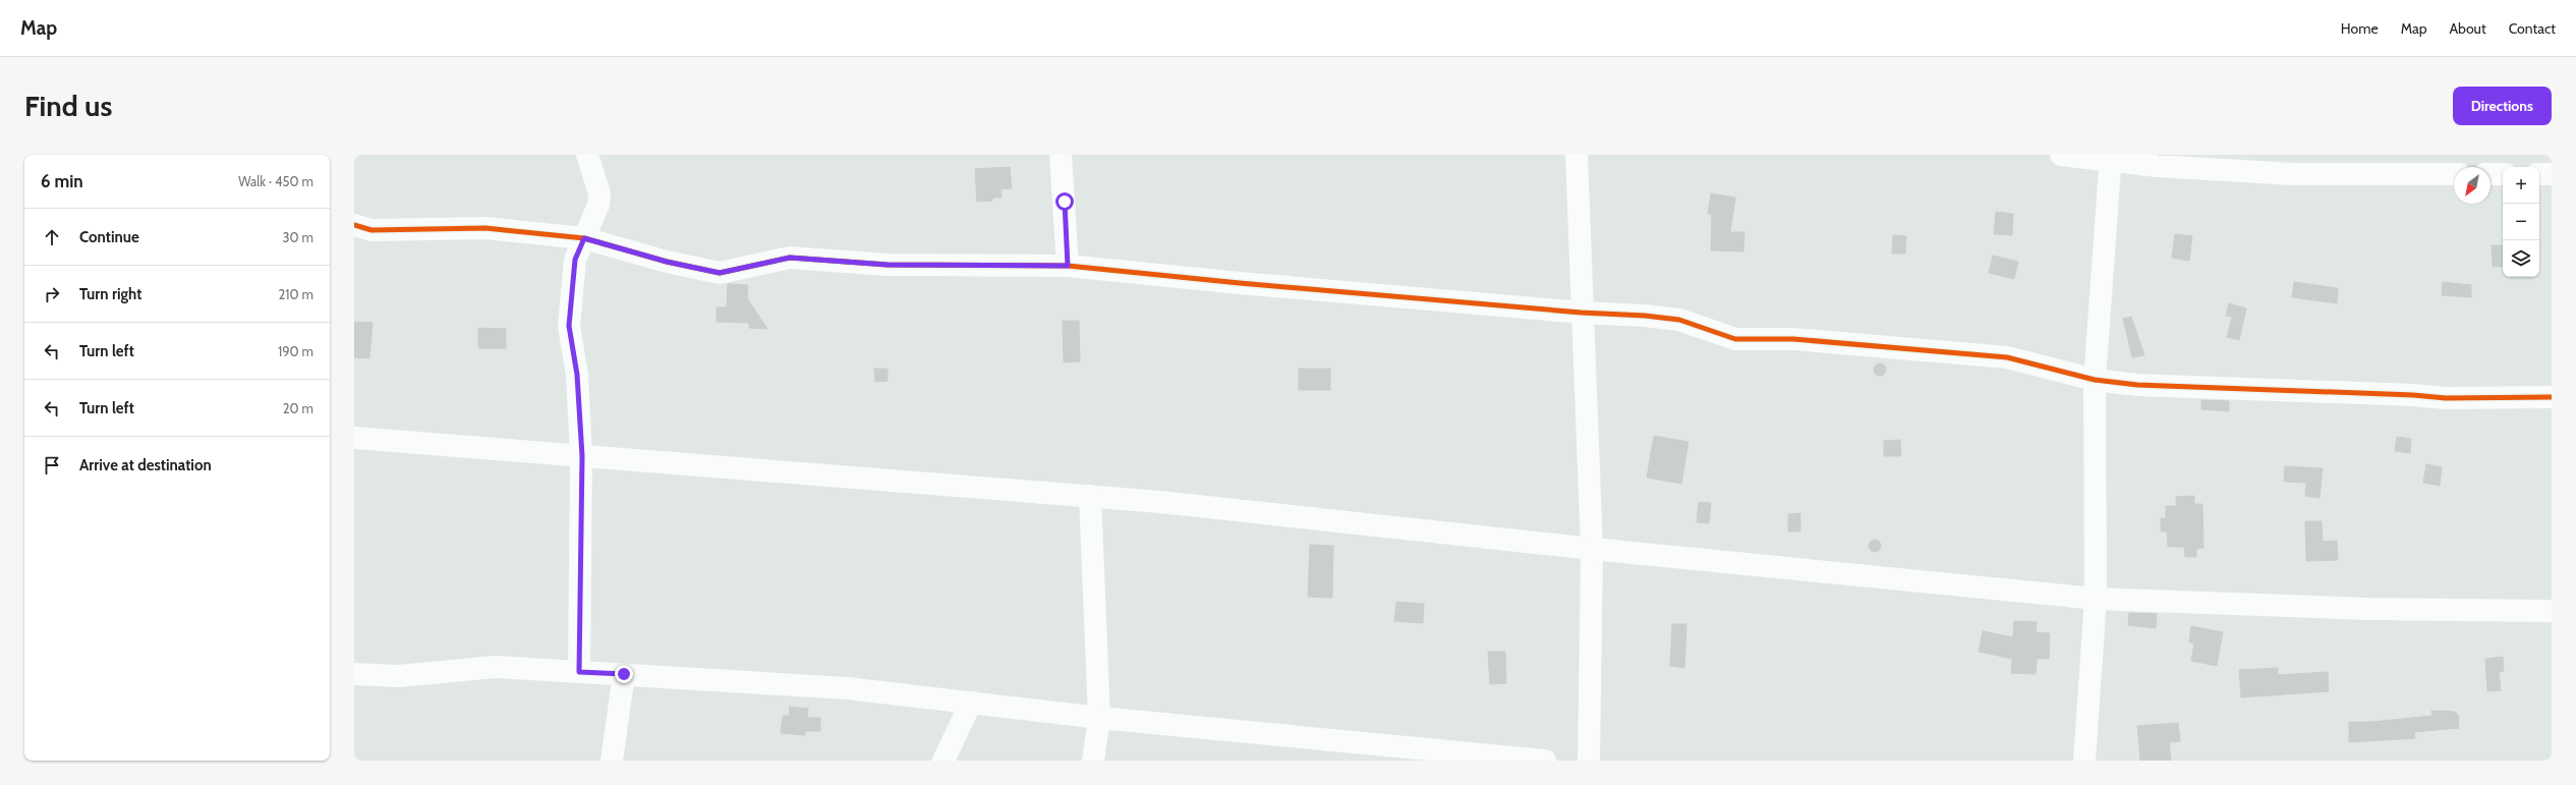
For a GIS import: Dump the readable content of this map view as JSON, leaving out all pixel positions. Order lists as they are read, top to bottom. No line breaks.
{"north":"bottom left","page":{"header":"Map","nav":["Home","Map","About","Contact"],"buttons":"Directions","title":"Find us","heading":["6 min","Walk · 450 m"],"map_buttons":["+","−"],"list":[["Continue","30 m"],["Turn right","210 m"],["Turn left","190 m"],["Turn left","20 m"],"Arrive at destination"]}}
